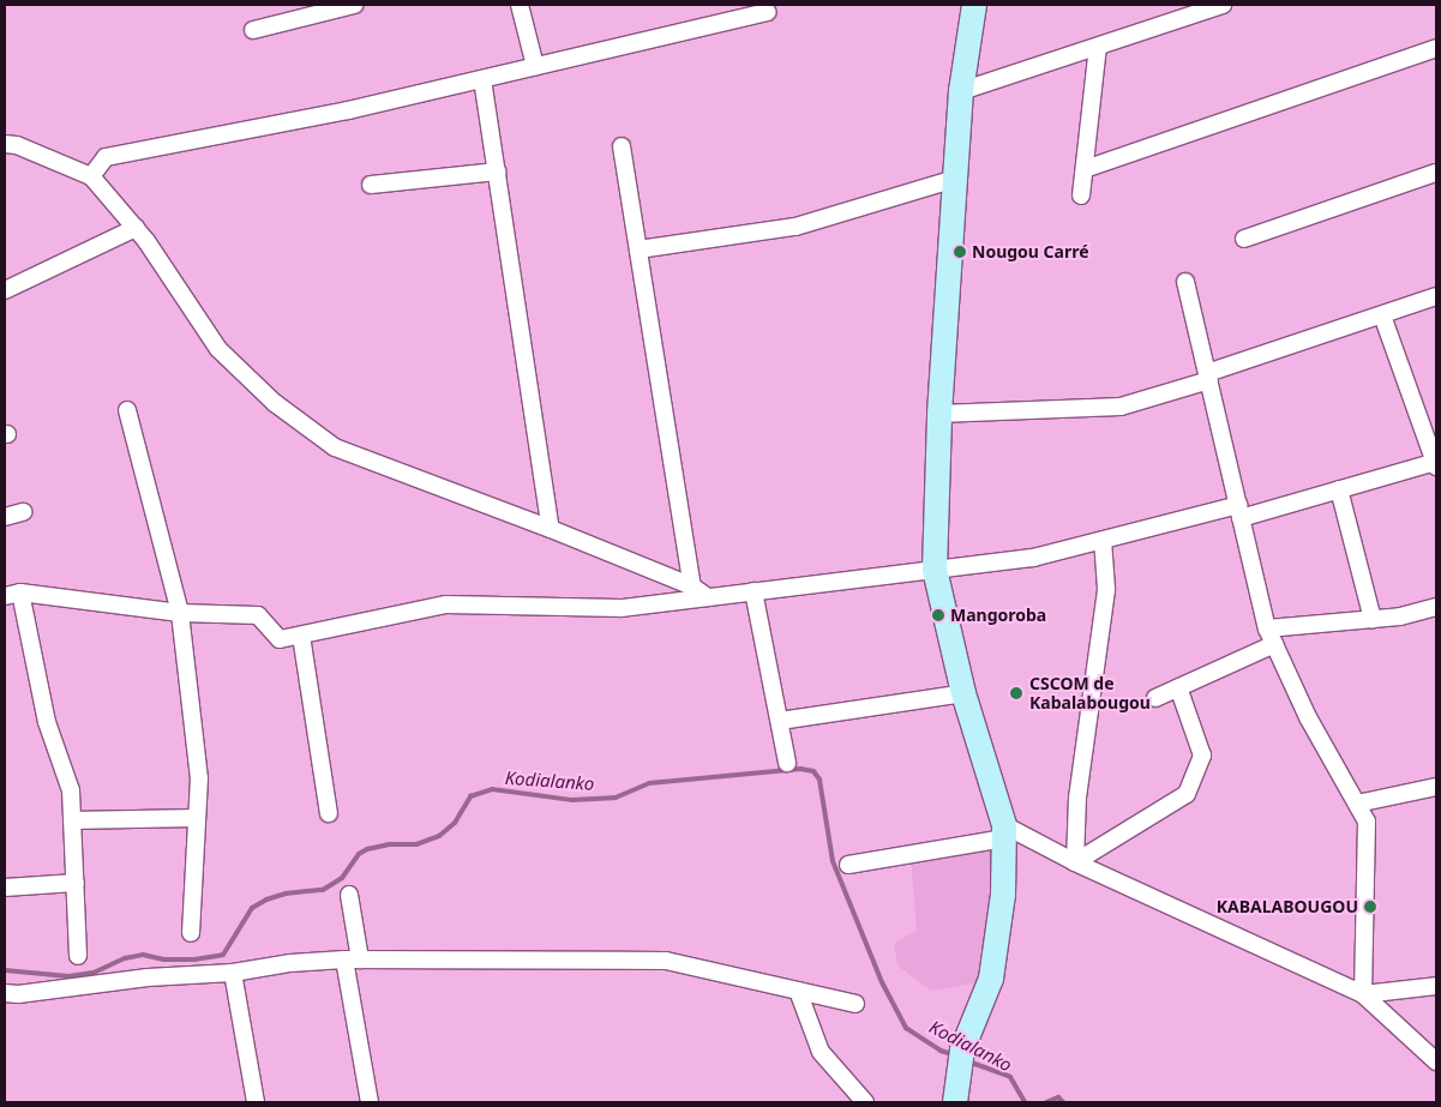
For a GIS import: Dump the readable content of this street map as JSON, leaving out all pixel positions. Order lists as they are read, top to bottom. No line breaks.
{"water":["Kodialanko"],"places":["Nougou Carré","Mangoroba","CSCOM de Kabalabougou","KABALABOUGOU"]}
